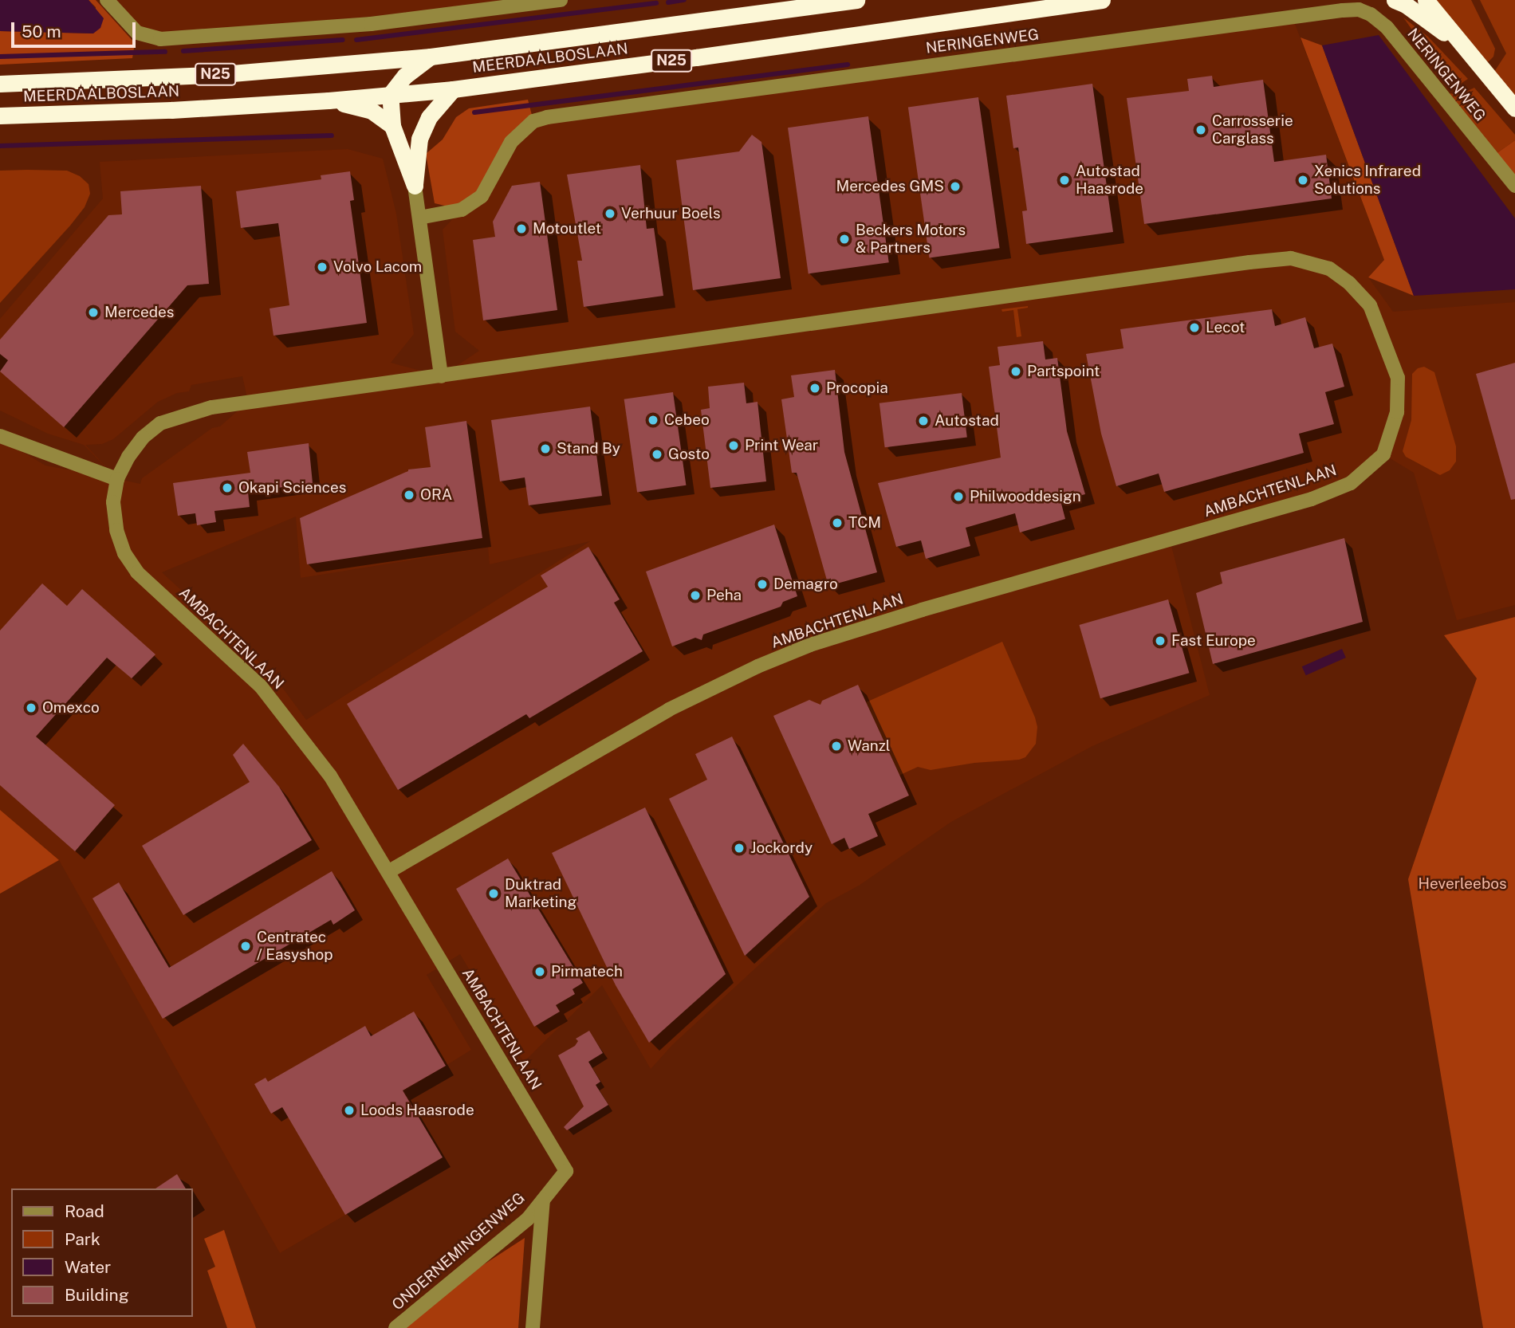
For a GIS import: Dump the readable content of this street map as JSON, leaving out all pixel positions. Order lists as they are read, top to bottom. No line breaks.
{"streets":{"highway":["MEERDAALBOSLAAN","N25"],"street":["NERINGENWEG","AMBACHTENLAAN","ONDERNEMINGENWEG"]},"crossings":[["AMBACHTENLAAN","ONDERNEMINGENWEG"]],"parks":["Heverleebos"],"places":["Carrosserie Carglass","Autostad Haasrode","Xenics Infrared Solutions","Mercedes GMS","Verhuur Boels","Motoutlet","Beckers Motors & Partners","Volvo Lacom","Mercedes","Lecot","Partspoint","Procopia","Cebeo","Autostad","Print Wear","Stand By","Gosto","Okapi Sciences","ORA","Philwooddesign","TCM","Demagro","Peha","Fast Europe","Omexco","Wanzl","Jockordy","Duktrad Marketing","Centratec / Easyshop","Pirmatech","Loods Haasrode"],"legend":["Road","Park","Water","Building"],"scale_bar":"50 m"}
